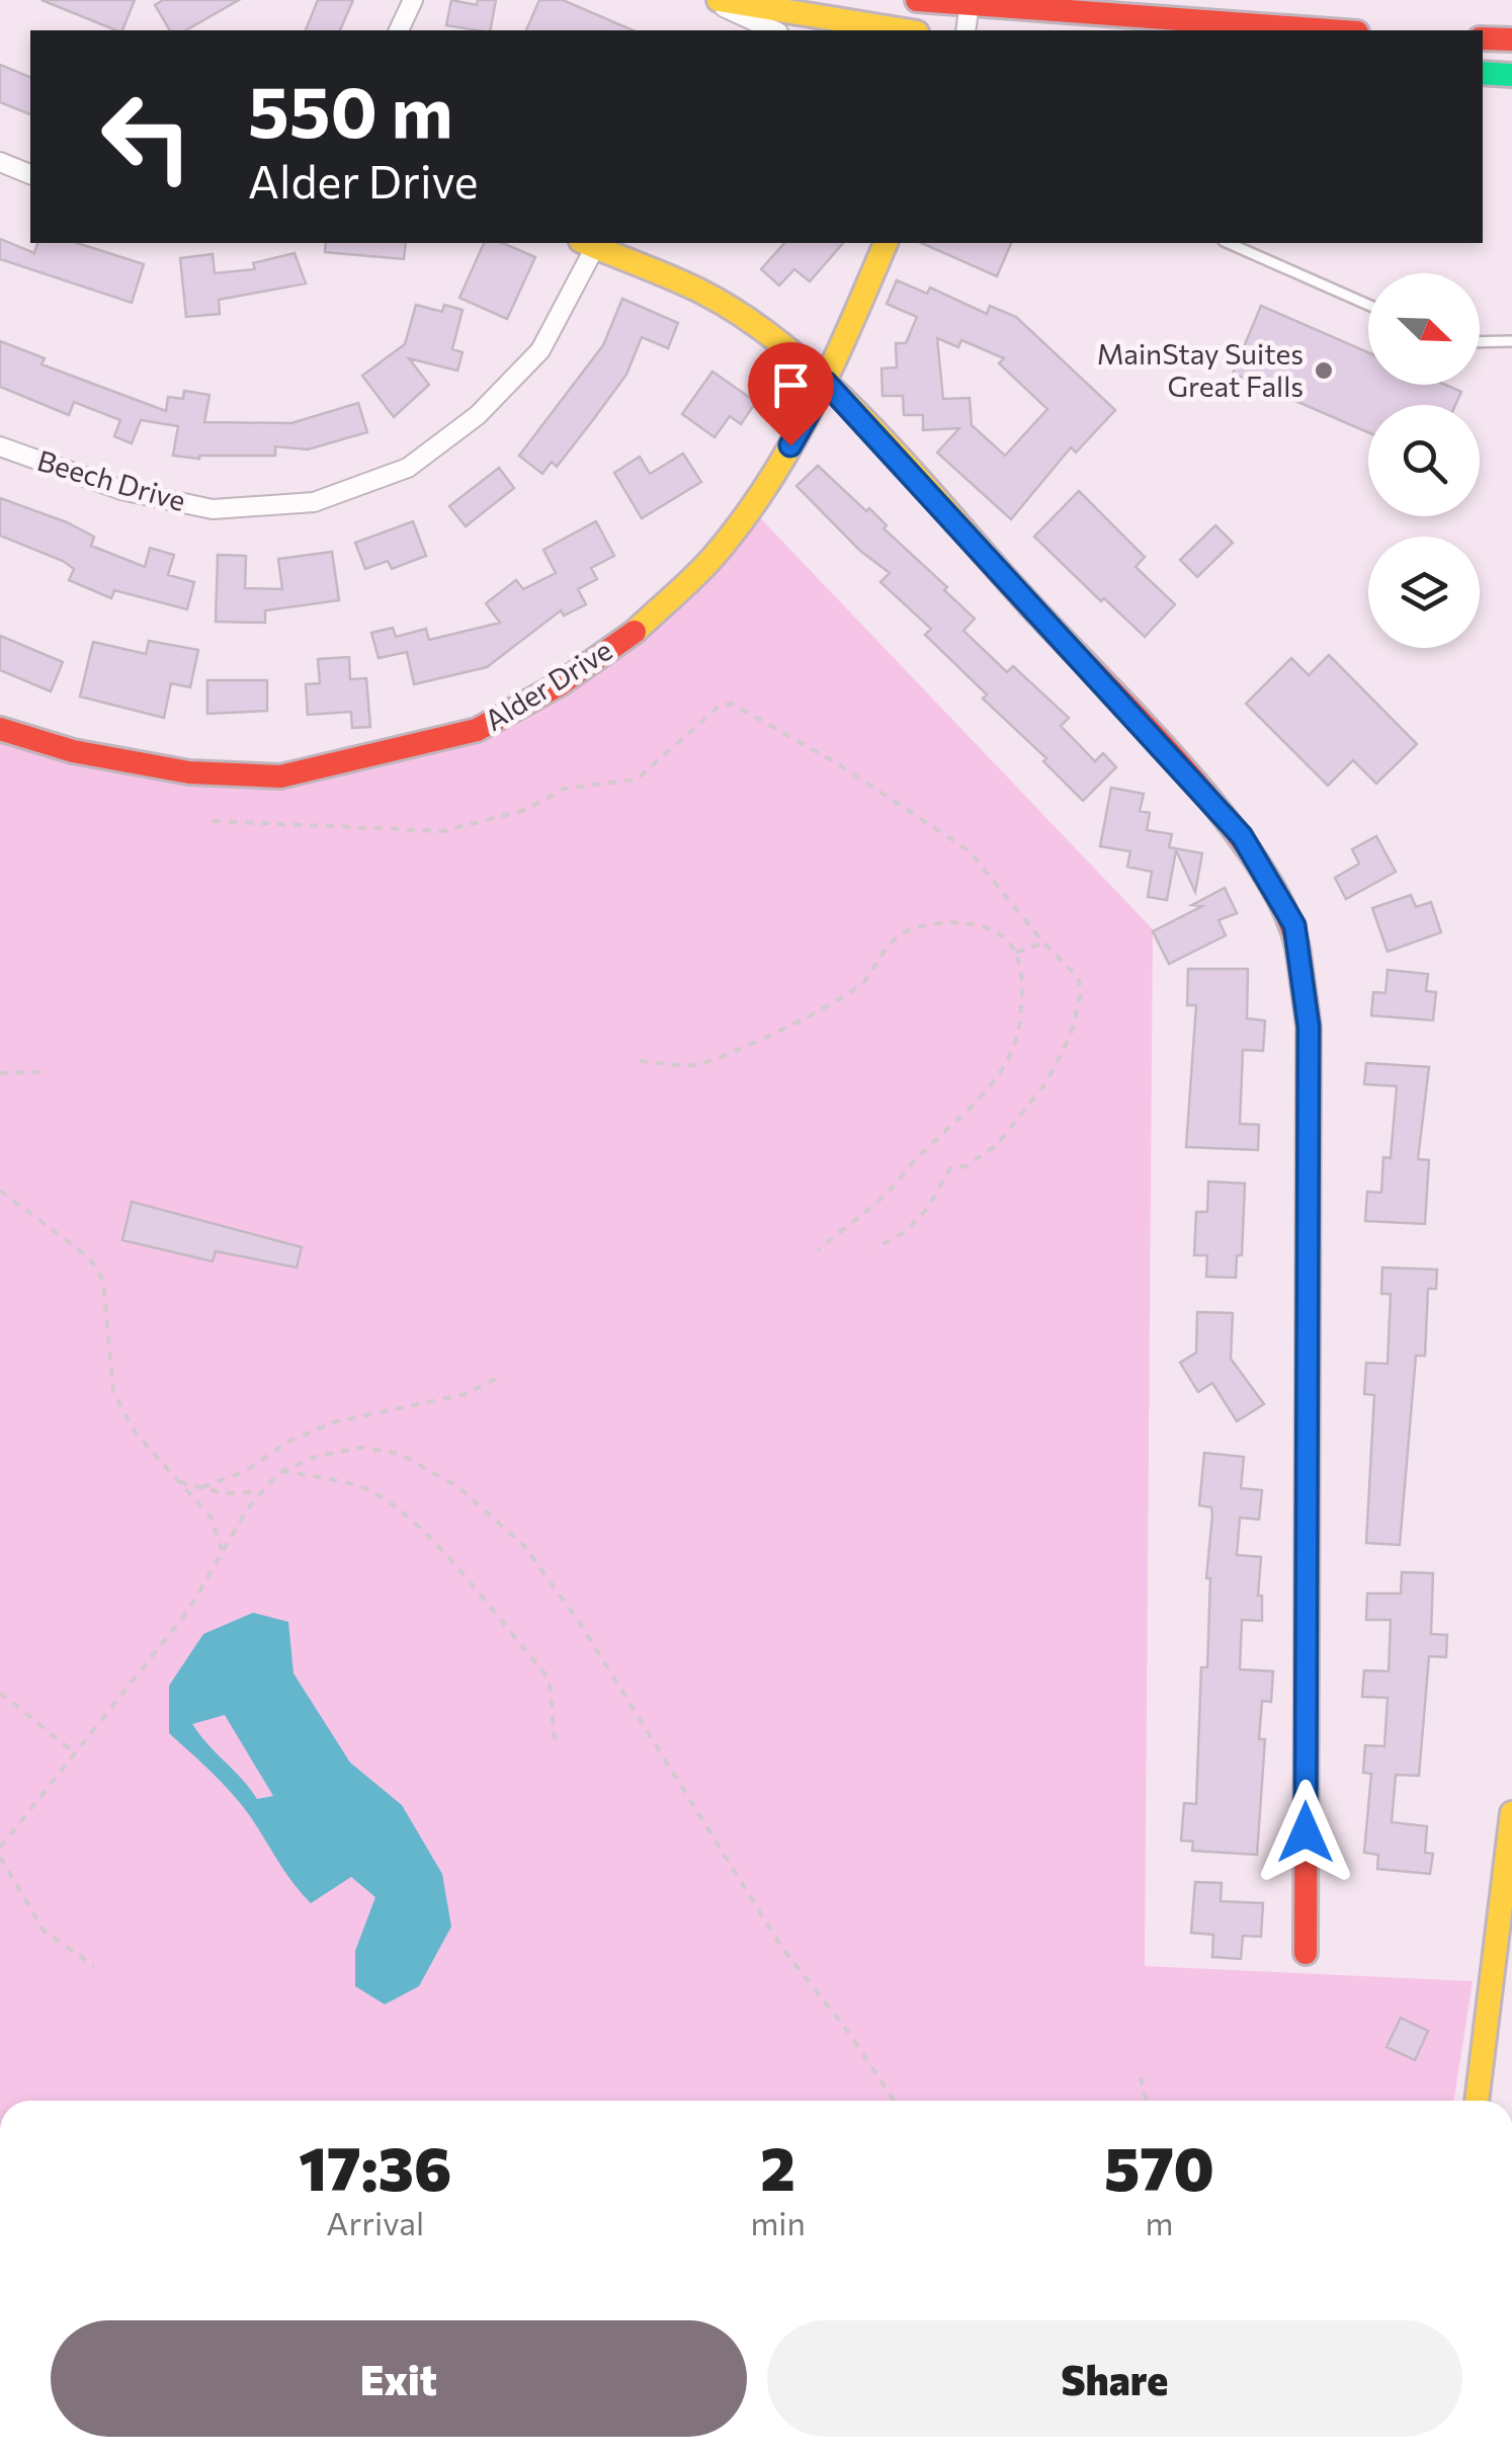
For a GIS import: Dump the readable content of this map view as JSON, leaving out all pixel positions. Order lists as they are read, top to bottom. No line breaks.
{"streets":{"main road":["Alder Drive"],"street":["Beech Drive"]},"places":["MainStay Suites Great Falls"],"north":"bottom right","page":{"turn":["550 m","Alder Drive"],"eta":["17:36","Arrival","2","min","570","m"],"buttons":["Exit","Share"]}}
